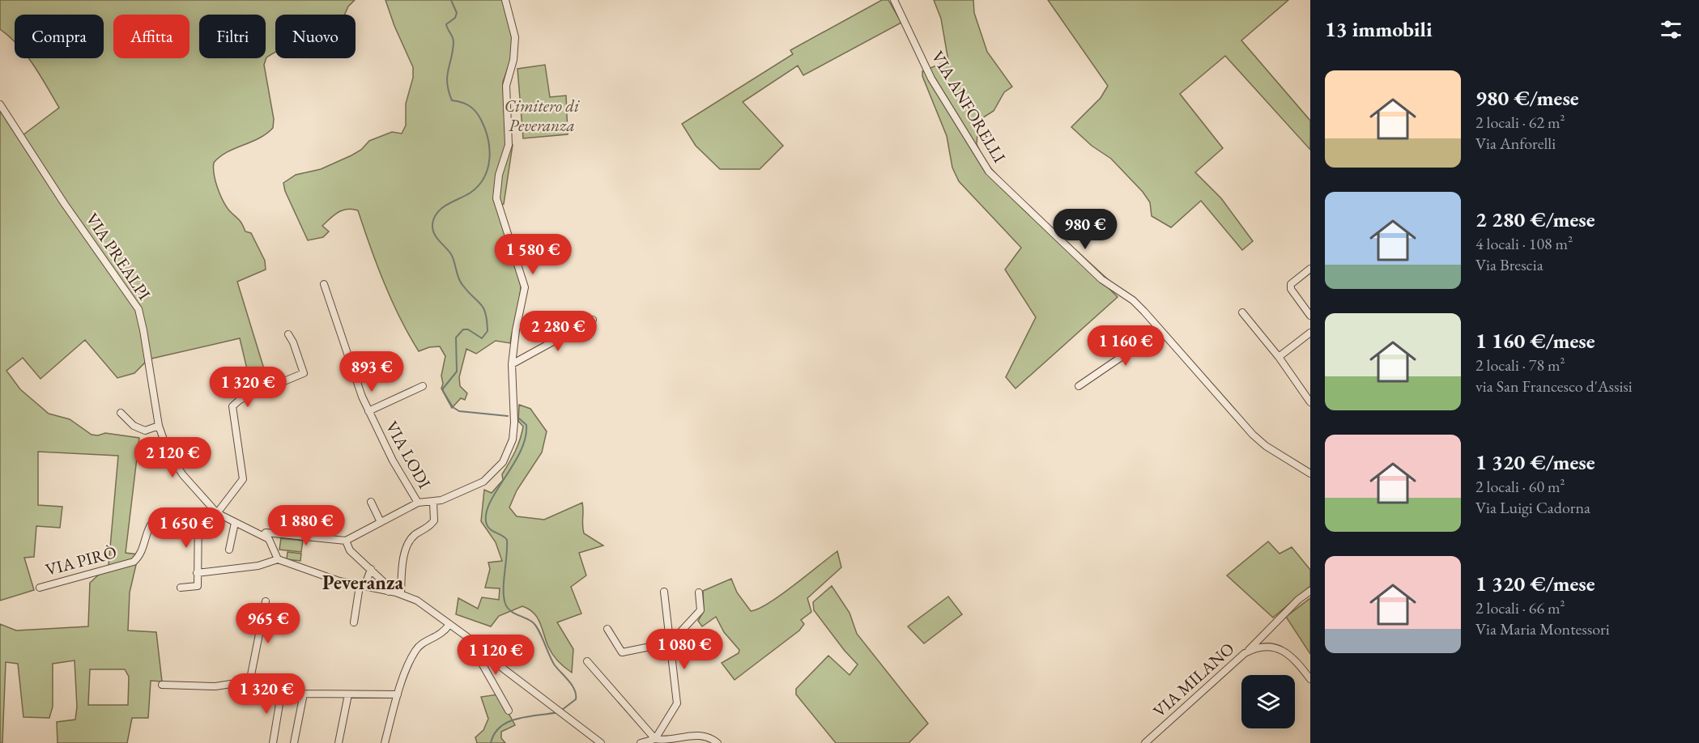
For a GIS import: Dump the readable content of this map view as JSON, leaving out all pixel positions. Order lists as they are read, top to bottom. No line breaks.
{"streets":{"street":["VIA ANFORELLI","VIA PREALPI","VIA LODI","VIA PIRÒ","VIA MILANO"]},"crossings":[["VIA PREALPI","VIA PIRÒ"]],"districts":["Peveranza"],"parks":["Cimitero di Peveranza"],"page":{"heading":"13 immobili","chip":["Compra","Affitta","Filtri","Nuovo"],"list":[{"name":"980 €/mese","note":"2 locali · 62 m² · Via Anforelli"},{"name":"2 280 €/mese","note":"4 locali · 108 m² · Via Brescia"},{"name":"1 160 €/mese","note":"2 locali · 78 m² · via San Francesco d'Assisi"},{"name":"1 320 €/mese","note":"2 locali · 60 m² · Via Luigi Cadorna"},{"name":"1 320 €/mese","note":"2 locali · 66 m² · Via Maria Montessori"}],"price":["980 €","1 580 €","2 280 €","1 160 €","893 €","1 320 €","2 120 €","1 880 €","1 650 €","965 €","1 080 €","1 120 €","1 320 €"]}}
